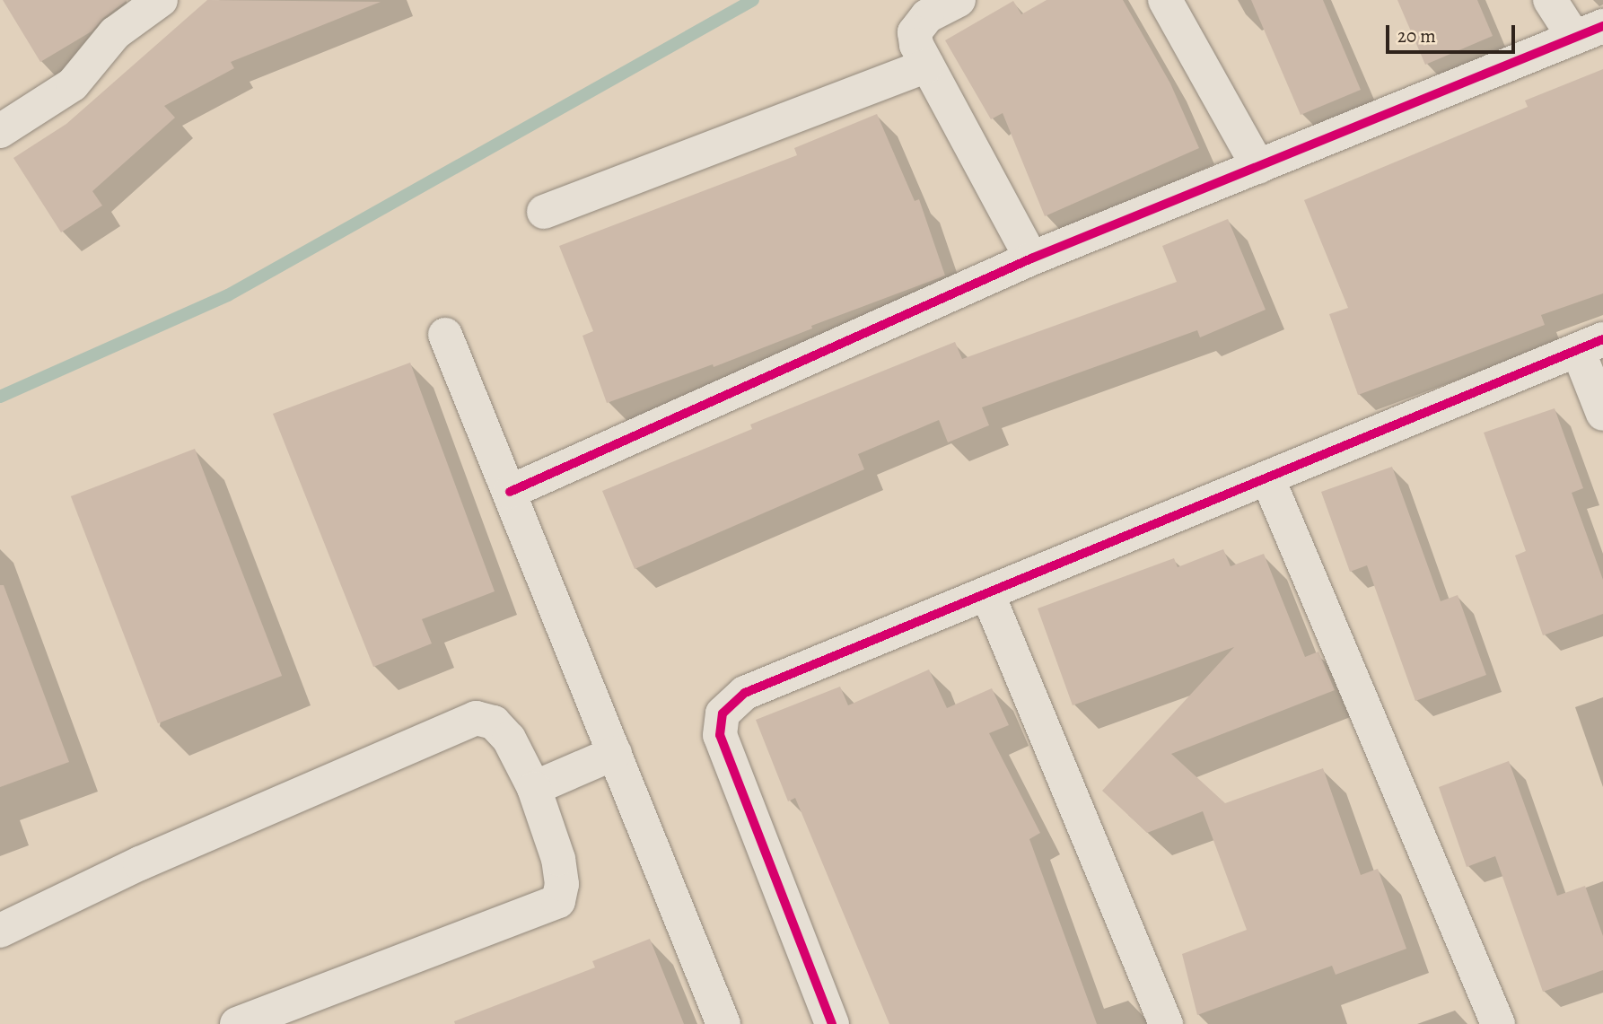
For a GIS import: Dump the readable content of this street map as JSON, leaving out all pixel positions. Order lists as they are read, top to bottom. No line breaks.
{"scale_bar":"20 m"}
